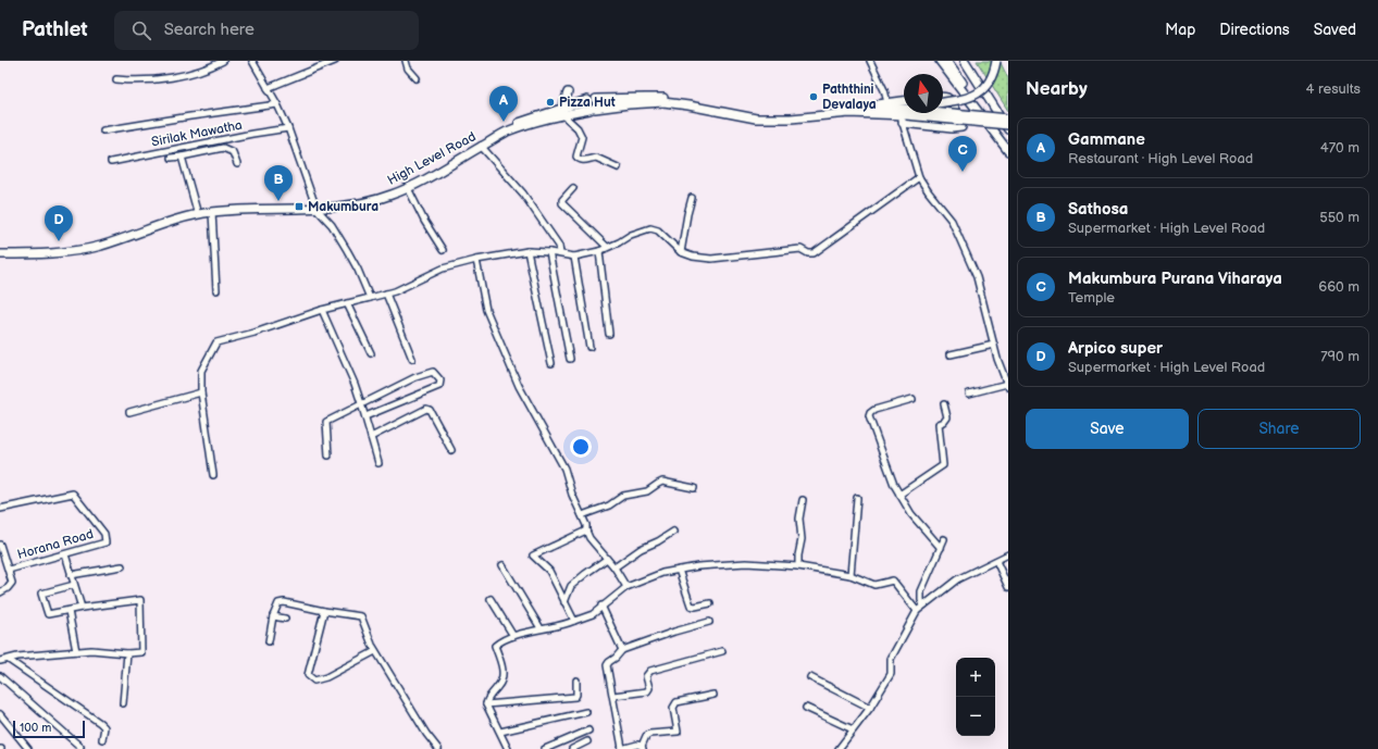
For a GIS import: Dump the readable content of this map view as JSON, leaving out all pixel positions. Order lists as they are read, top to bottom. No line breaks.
{"streets":{"highway":["High Level Road"],"street":["Sirilak Mawatha","Horana Road"]},"places":{"other":["Paththini Devalaya","Pizza Hut"],"transit":["Makumbura"]},"scale_bar":"100 m","north":"top","page":{"header":"Pathlet","search":"Search here","nav":["Map","Directions","Saved"],"heading":["Nearby","4 results"],"pins":["A","C","B","D"],"list":[{"mark":"A","name":"Gammane","note":"Restaurant · High Level Road","value":"470 m"},{"mark":"B","name":"Sathosa","note":"Supermarket · High Level Road","value":"550 m"},{"mark":"C","name":"Makumbura Purana Viharaya","note":"Temple","value":"660 m"},{"mark":"D","name":"Arpico super","note":"Supermarket · High Level Road","value":"790 m"}],"buttons":["Save","Share"],"map_buttons":["+","−"],"scale":"100 m"}}
